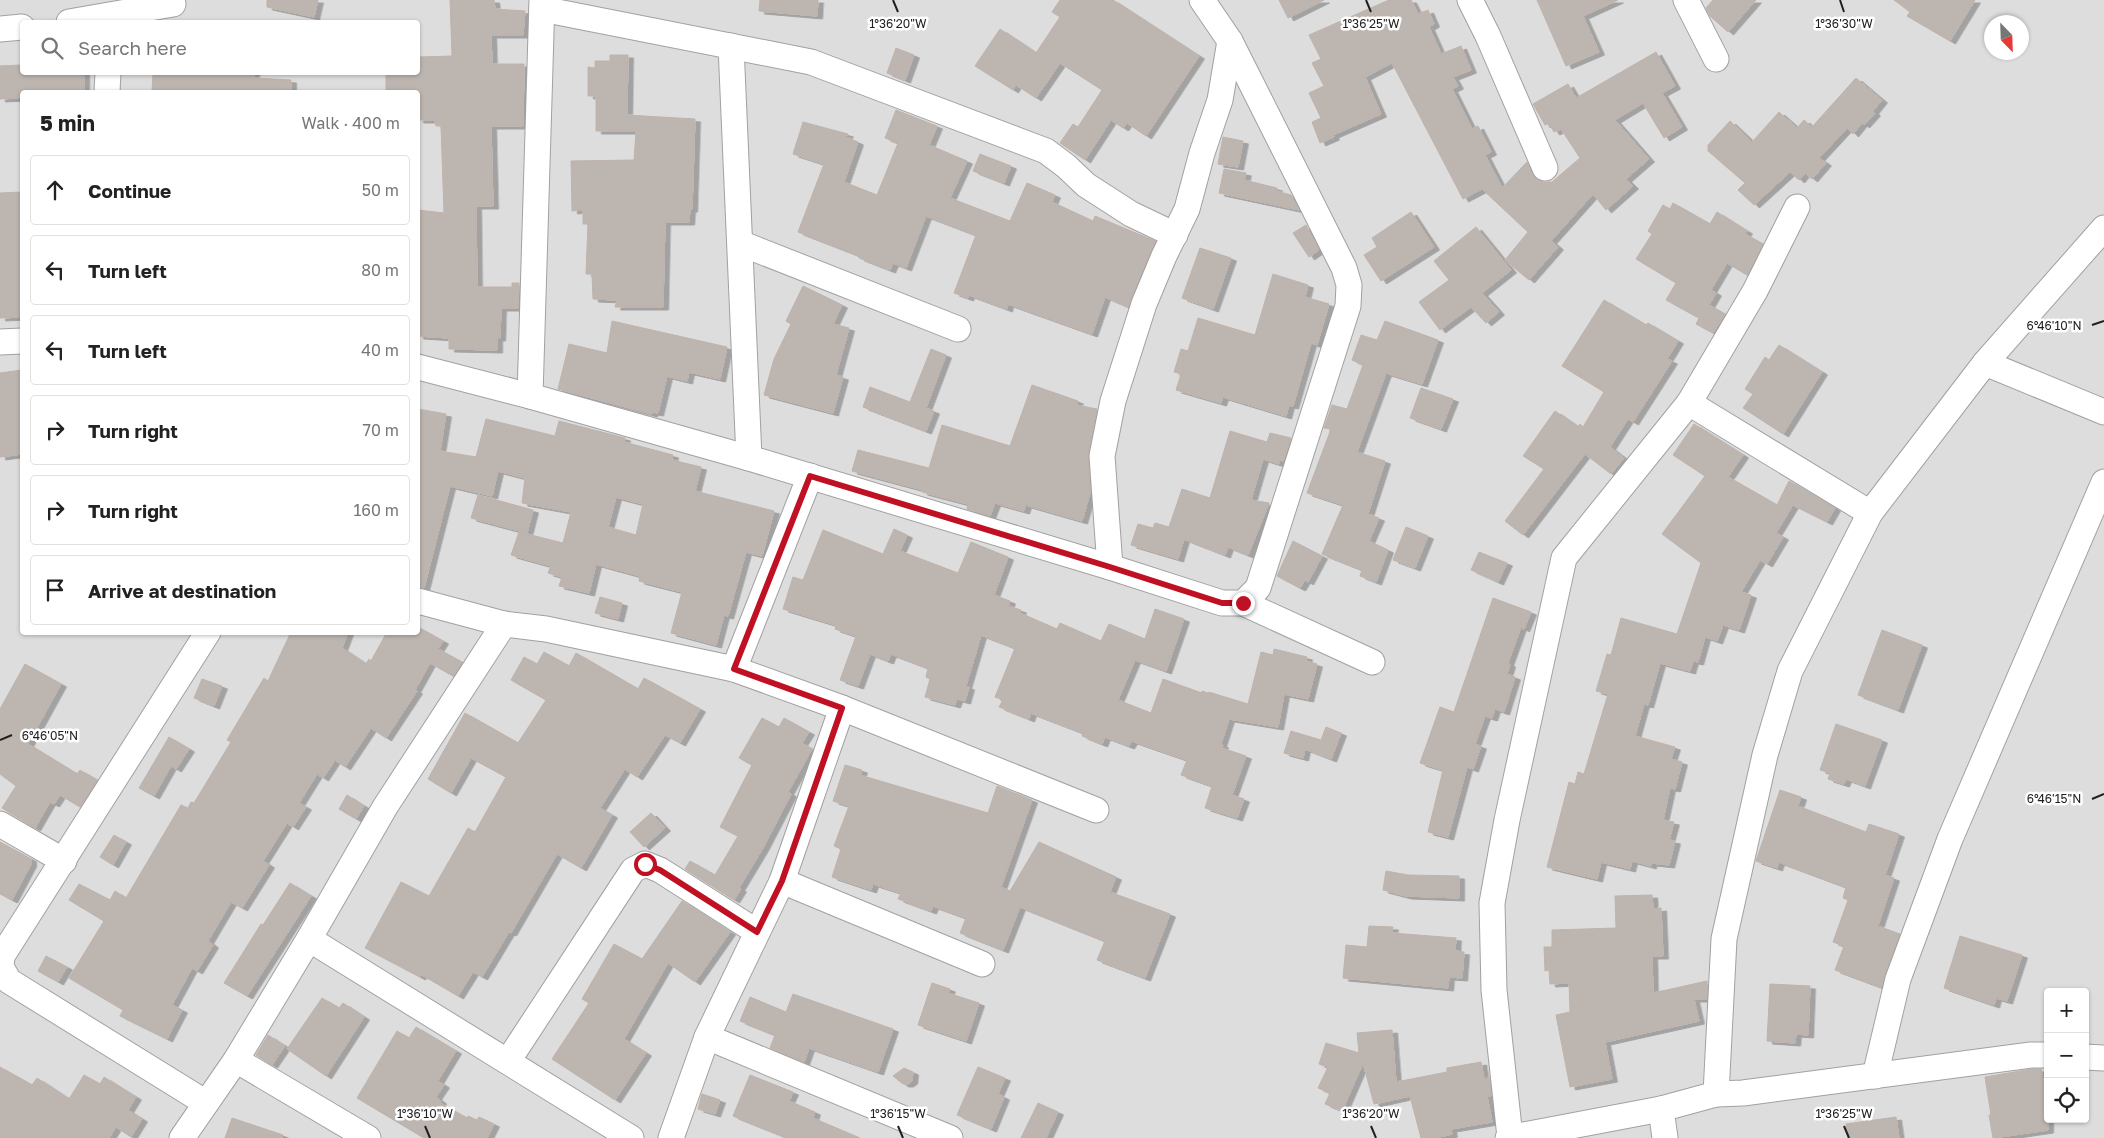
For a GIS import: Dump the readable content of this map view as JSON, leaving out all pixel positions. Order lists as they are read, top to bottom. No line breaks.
{"north":"bottom right","page":{"search":"Search here","heading":["5 min","Walk · 400 m"],"list":[["Continue","50 m"],["Turn left","80 m"],["Turn left","40 m"],["Turn right","70 m"],["Turn right","160 m"],"Arrive at destination"],"map_buttons":["+","−"]},"coordinates":["1°36'20\"W","1°36'25\"W","1°36'30\"W","6°46'10\"N","6°46'05\"N","6°46'15\"N","1°36'10\"W","1°36'15\"W"]}
